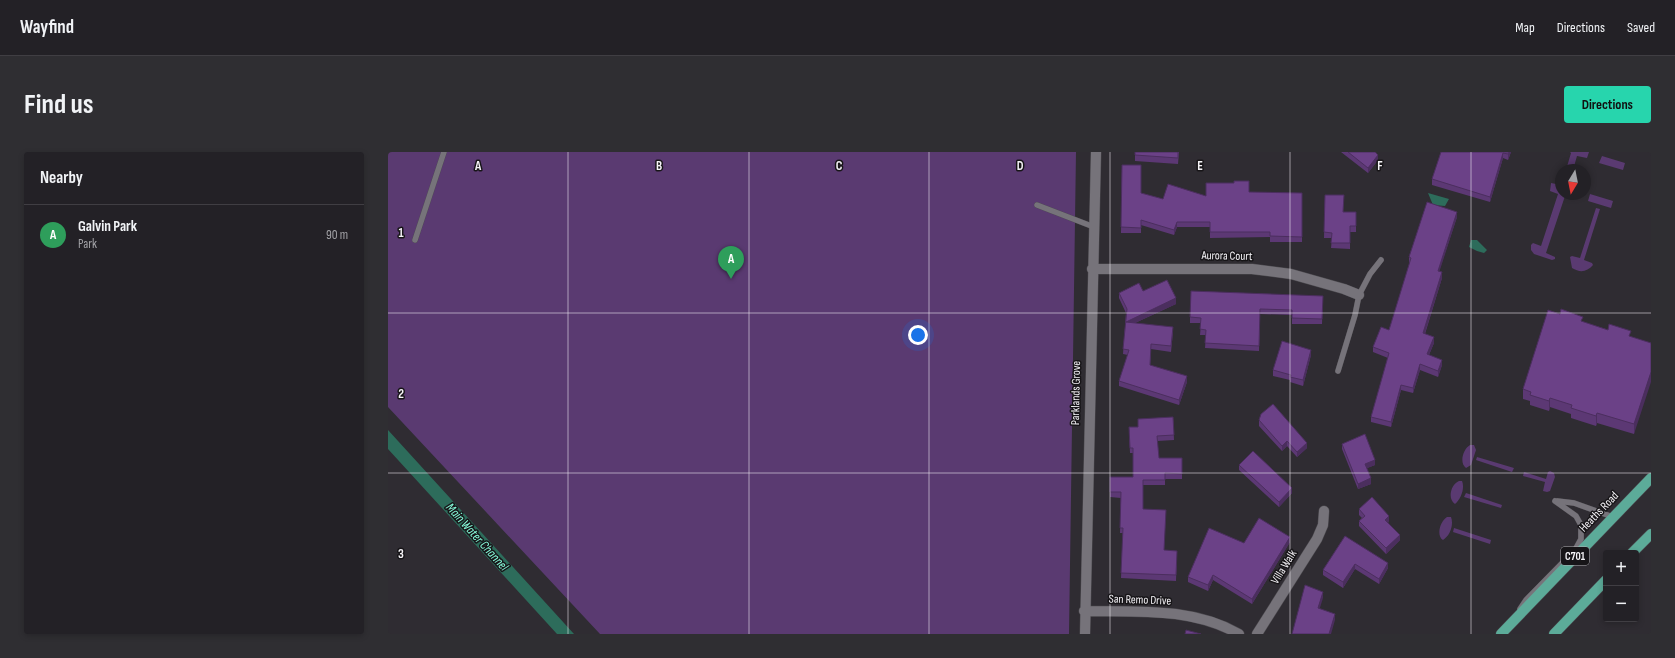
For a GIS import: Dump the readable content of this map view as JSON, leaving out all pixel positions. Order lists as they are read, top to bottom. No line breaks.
{"streets":{"main road":["Heaths Road","C701"],"street":["Aurora Court","Parklands Grove","Villa Walk","San Remo Drive"]},"crossings":[["Aurora Court","Parklands Grove"],["Parklands Grove","San Remo Drive"]],"water":["Main Water Channel"],"north":"bottom","page":{"header":"Wayfind","nav":["Map","Directions","Saved"],"buttons":"Directions","title":"Find us","heading":"Nearby","list":[{"mark":"A","name":"Galvin Park","note":"Park","value":"90 m"}],"pins":"A","map_buttons":["+","−"]},"grid":{"columns":["A","B","C","D","E","F"],"rows":["1","2","3"]}}
